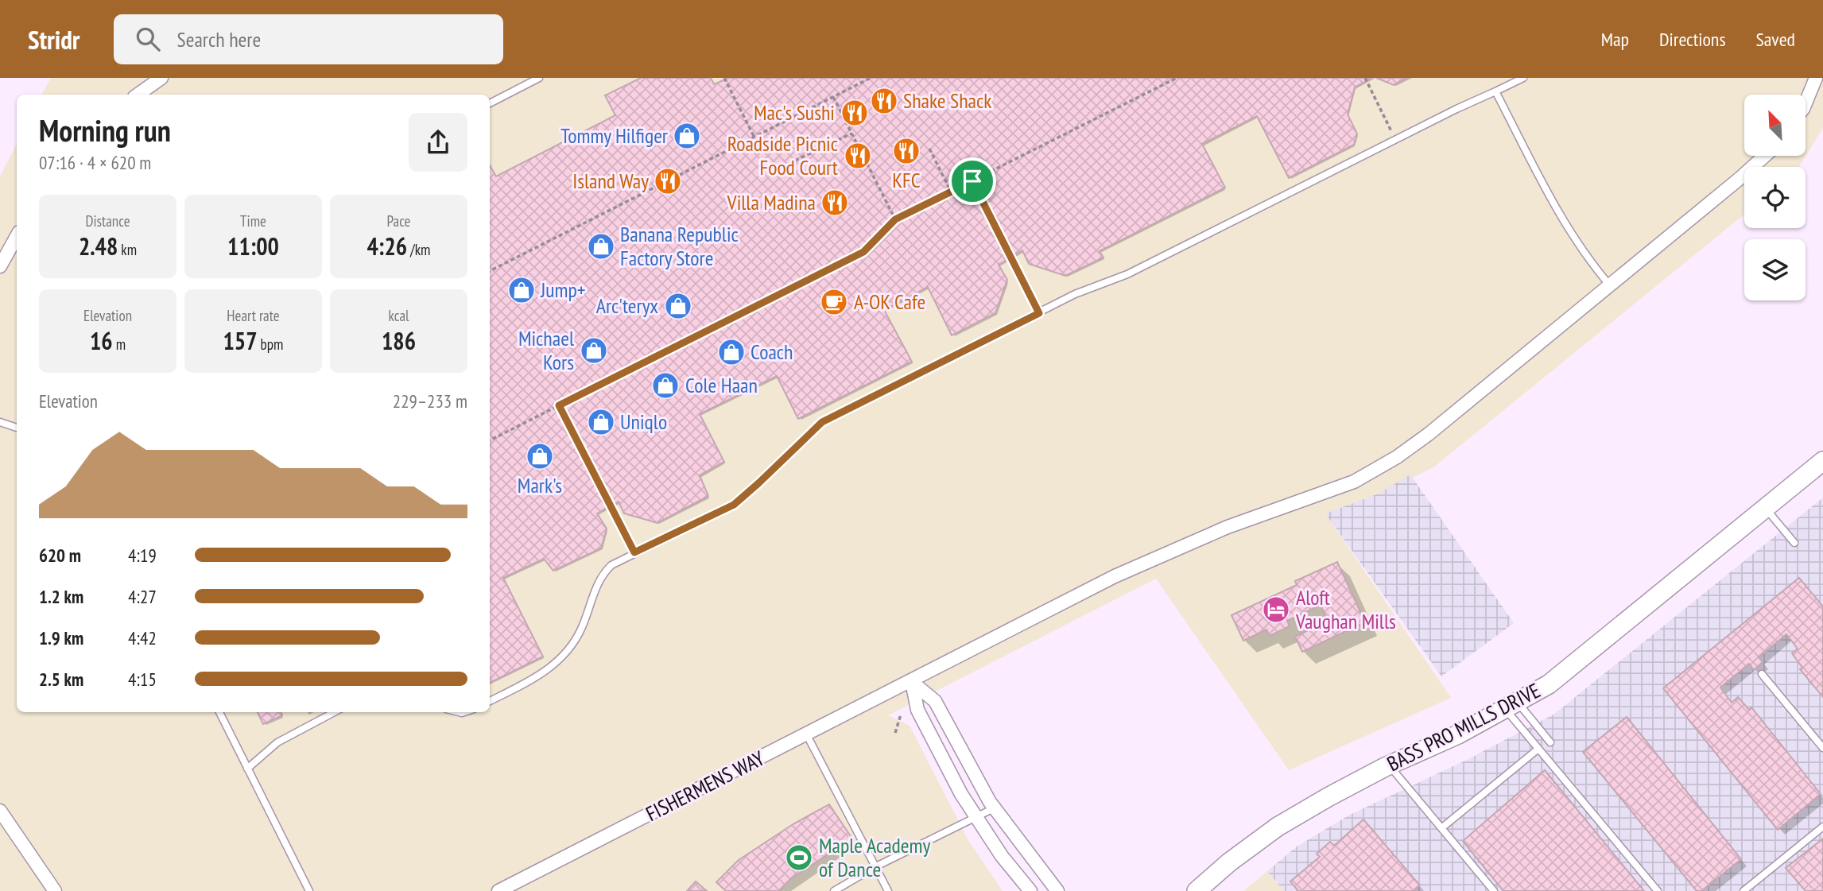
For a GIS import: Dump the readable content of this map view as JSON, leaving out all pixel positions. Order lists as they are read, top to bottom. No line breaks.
{"streets":{"street":["BASS PRO MILLS DRIVE","FISHERMENS WAY"]},"places":{"restaurant":["Shake Shack","Mac's Sushi","KFC","Roadside Picnic Food Court","Island Way","Villa Madina"],"shop":["Tommy Hilfiger","Banana Republic Factory Store","Jump+","Arc'teryx","Michael Kors","Coach","Cole Haan","Uniqlo","Mark's"],"cafe":["A-OK Cafe"],"hotel":["Aloft Vaughan Mills"],"sports":["Maple Academy of Dance"]},"north":"top left","page":{"header":"Stridr","search":"Search here","nav":["Map","Directions","Saved"],"heading":["Morning run","07:16 · 4 × 620 m"],"stats":[["Distance","2.48 km"],["Time","11:00"],["Pace","4:26 /km"],["Elevation","16 m"],["Heart rate","157 bpm"],["kcal","186"]],"chart":["Elevation","229–233 m"],"list":[{"name":"620 m","note":"4:19"},{"name":"1.2 km","note":"4:27"},{"name":"1.9 km","note":"4:42"},{"name":"2.5 km","note":"4:15"}]}}
